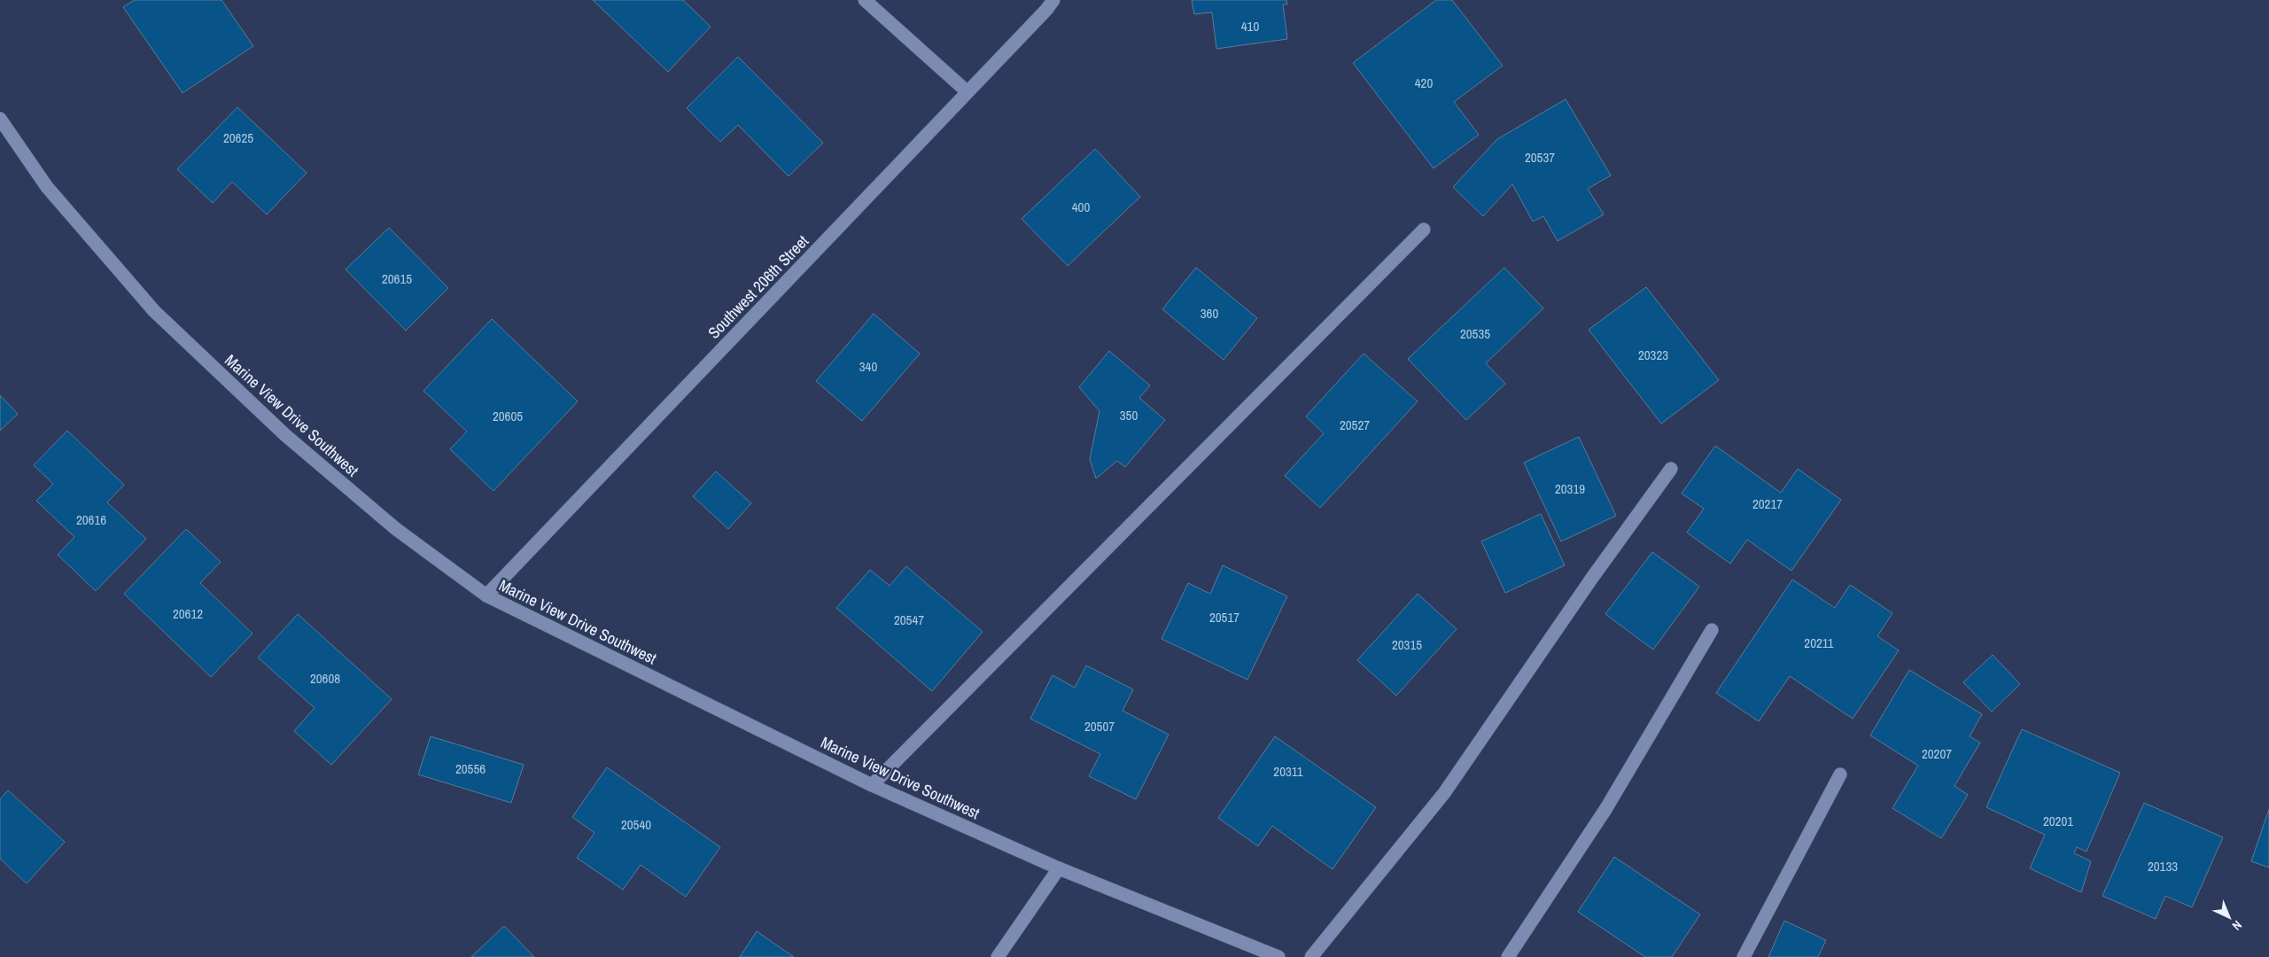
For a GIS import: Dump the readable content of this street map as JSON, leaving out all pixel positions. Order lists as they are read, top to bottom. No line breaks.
{"streets":{"street":["Southwest 206th Street","Marine View Drive Southwest"]},"crossings":[["Southwest 206th Street","Marine View Drive Southwest"]],"house_numbers":["410","420","20625","20537","400","20615","360","20535","20323","340","350","20605","20527","20319","20217","20616","20612","20517","20547","20211","20315","20608","20507","20207","20556","20311","20201","20540","20133"],"north":"bottom right"}
